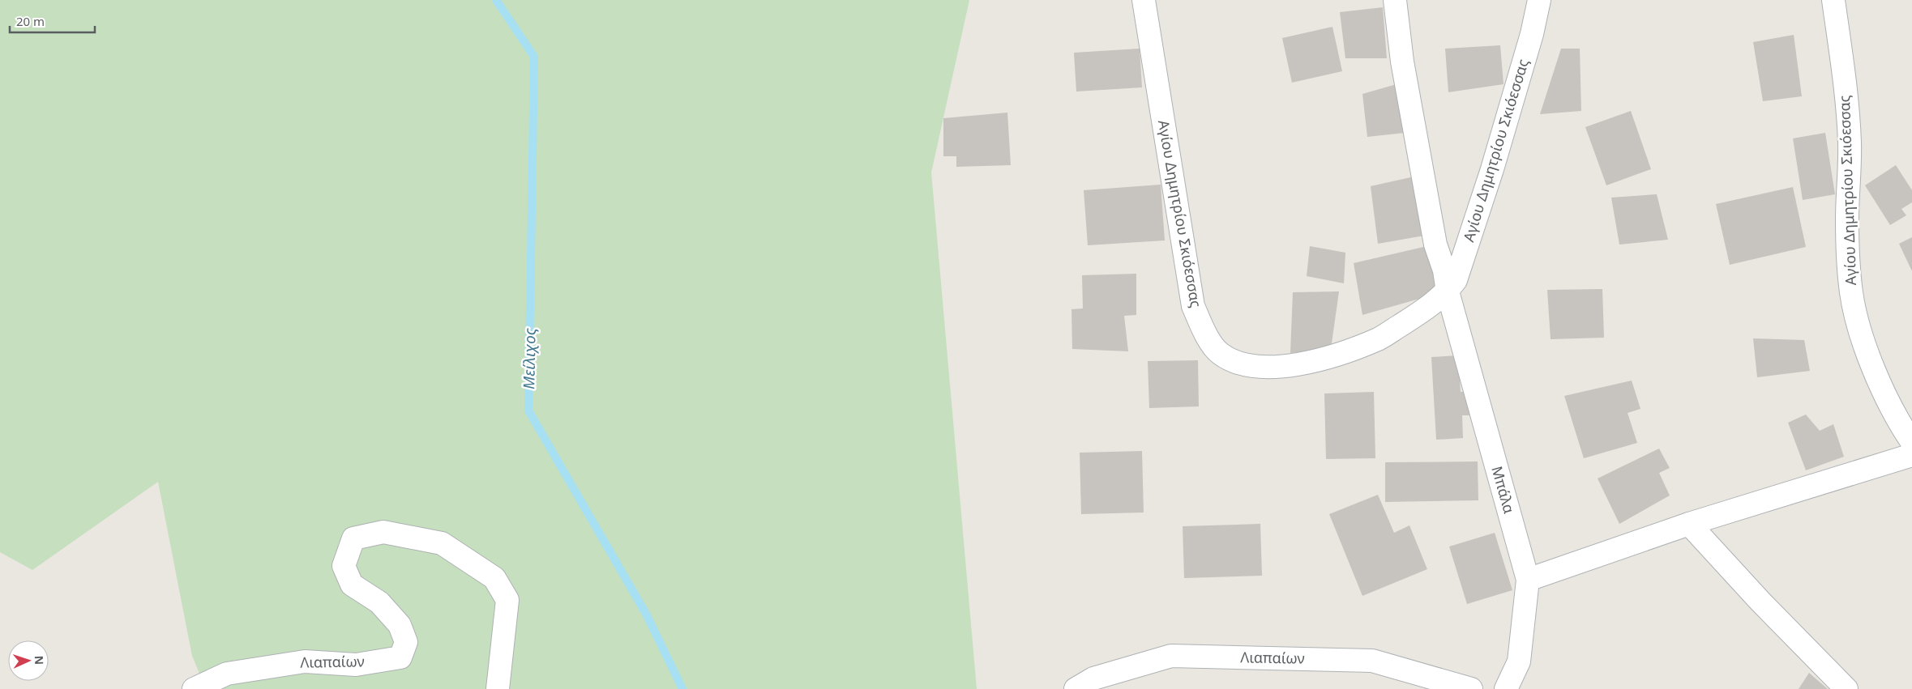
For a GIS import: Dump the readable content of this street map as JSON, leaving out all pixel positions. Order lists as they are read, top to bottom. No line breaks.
{"streets":{"street":["Αγίου Δημητρίου Σκιόεσσας","Μπάλα","Λιαπαίων"]},"crossings":[["Αγίου Δημητρίου Σκιόεσσας","Μπάλα"]],"water":["Μείλιχος"],"scale_bar":"20 m","north":"right"}
